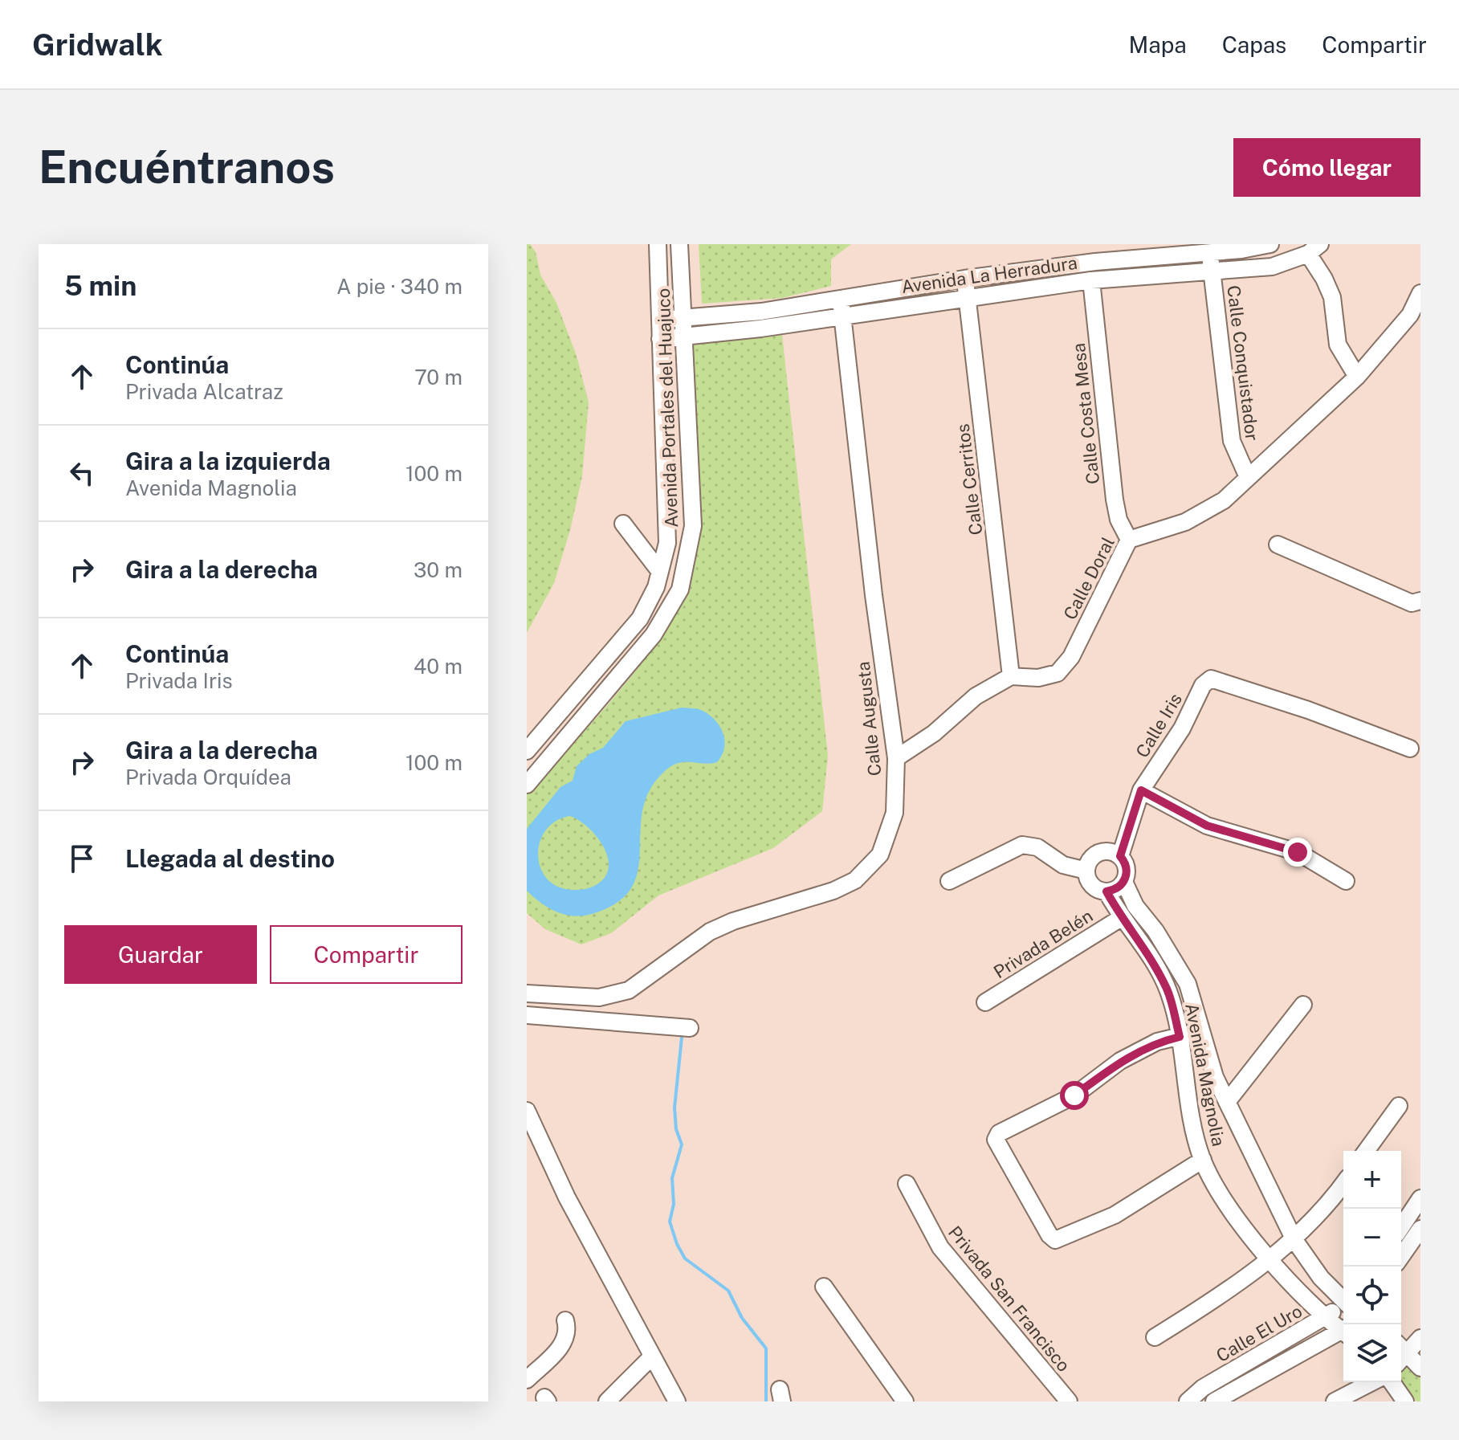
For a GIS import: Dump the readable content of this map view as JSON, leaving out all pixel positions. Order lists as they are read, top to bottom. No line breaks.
{"streets":{"street":["Avenida La Herradura","Calle Conquistador","Avenida Portales del Huajuco","Calle Costa Mesa","Calle Cerritos","Calle Doral","Calle Augusta","Calle Iris","Privada Belén","Avenida Magnolia","Privada San Francisco","Calle El Uro"]},"crossings":[["Avenida La Herradura","Calle Conquistador"],["Avenida La Herradura","Avenida Portales del Huajuco"],["Avenida La Herradura","Calle Costa Mesa"],["Avenida La Herradura","Calle Cerritos"],["Avenida La Herradura","Calle Augusta"],["Calle Conquistador","Calle Doral"],["Calle Costa Mesa","Calle Doral"],["Calle Cerritos","Calle Doral"],["Calle Doral","Calle Augusta"],["Calle Iris","Avenida Magnolia"],["Privada Belén","Avenida Magnolia"],["Avenida Magnolia","Calle El Uro"]],"page":{"header":"Gridwalk","nav":["Mapa","Capas","Compartir"],"buttons":["Cómo llegar",["Guardar","Compartir"]],"title":"Encuéntranos","heading":["5 min","A pie · 340 m"],"list":[["Continúa","Privada Alcatraz","70 m"],["Gira a la izquierda","Avenida Magnolia","100 m"],["Gira a la derecha","30 m"],["Continúa","Privada Iris","40 m"],["Gira a la derecha","Privada Orquídea","100 m"],"Llegada al destino"],"map_buttons":["+","−"]}}
